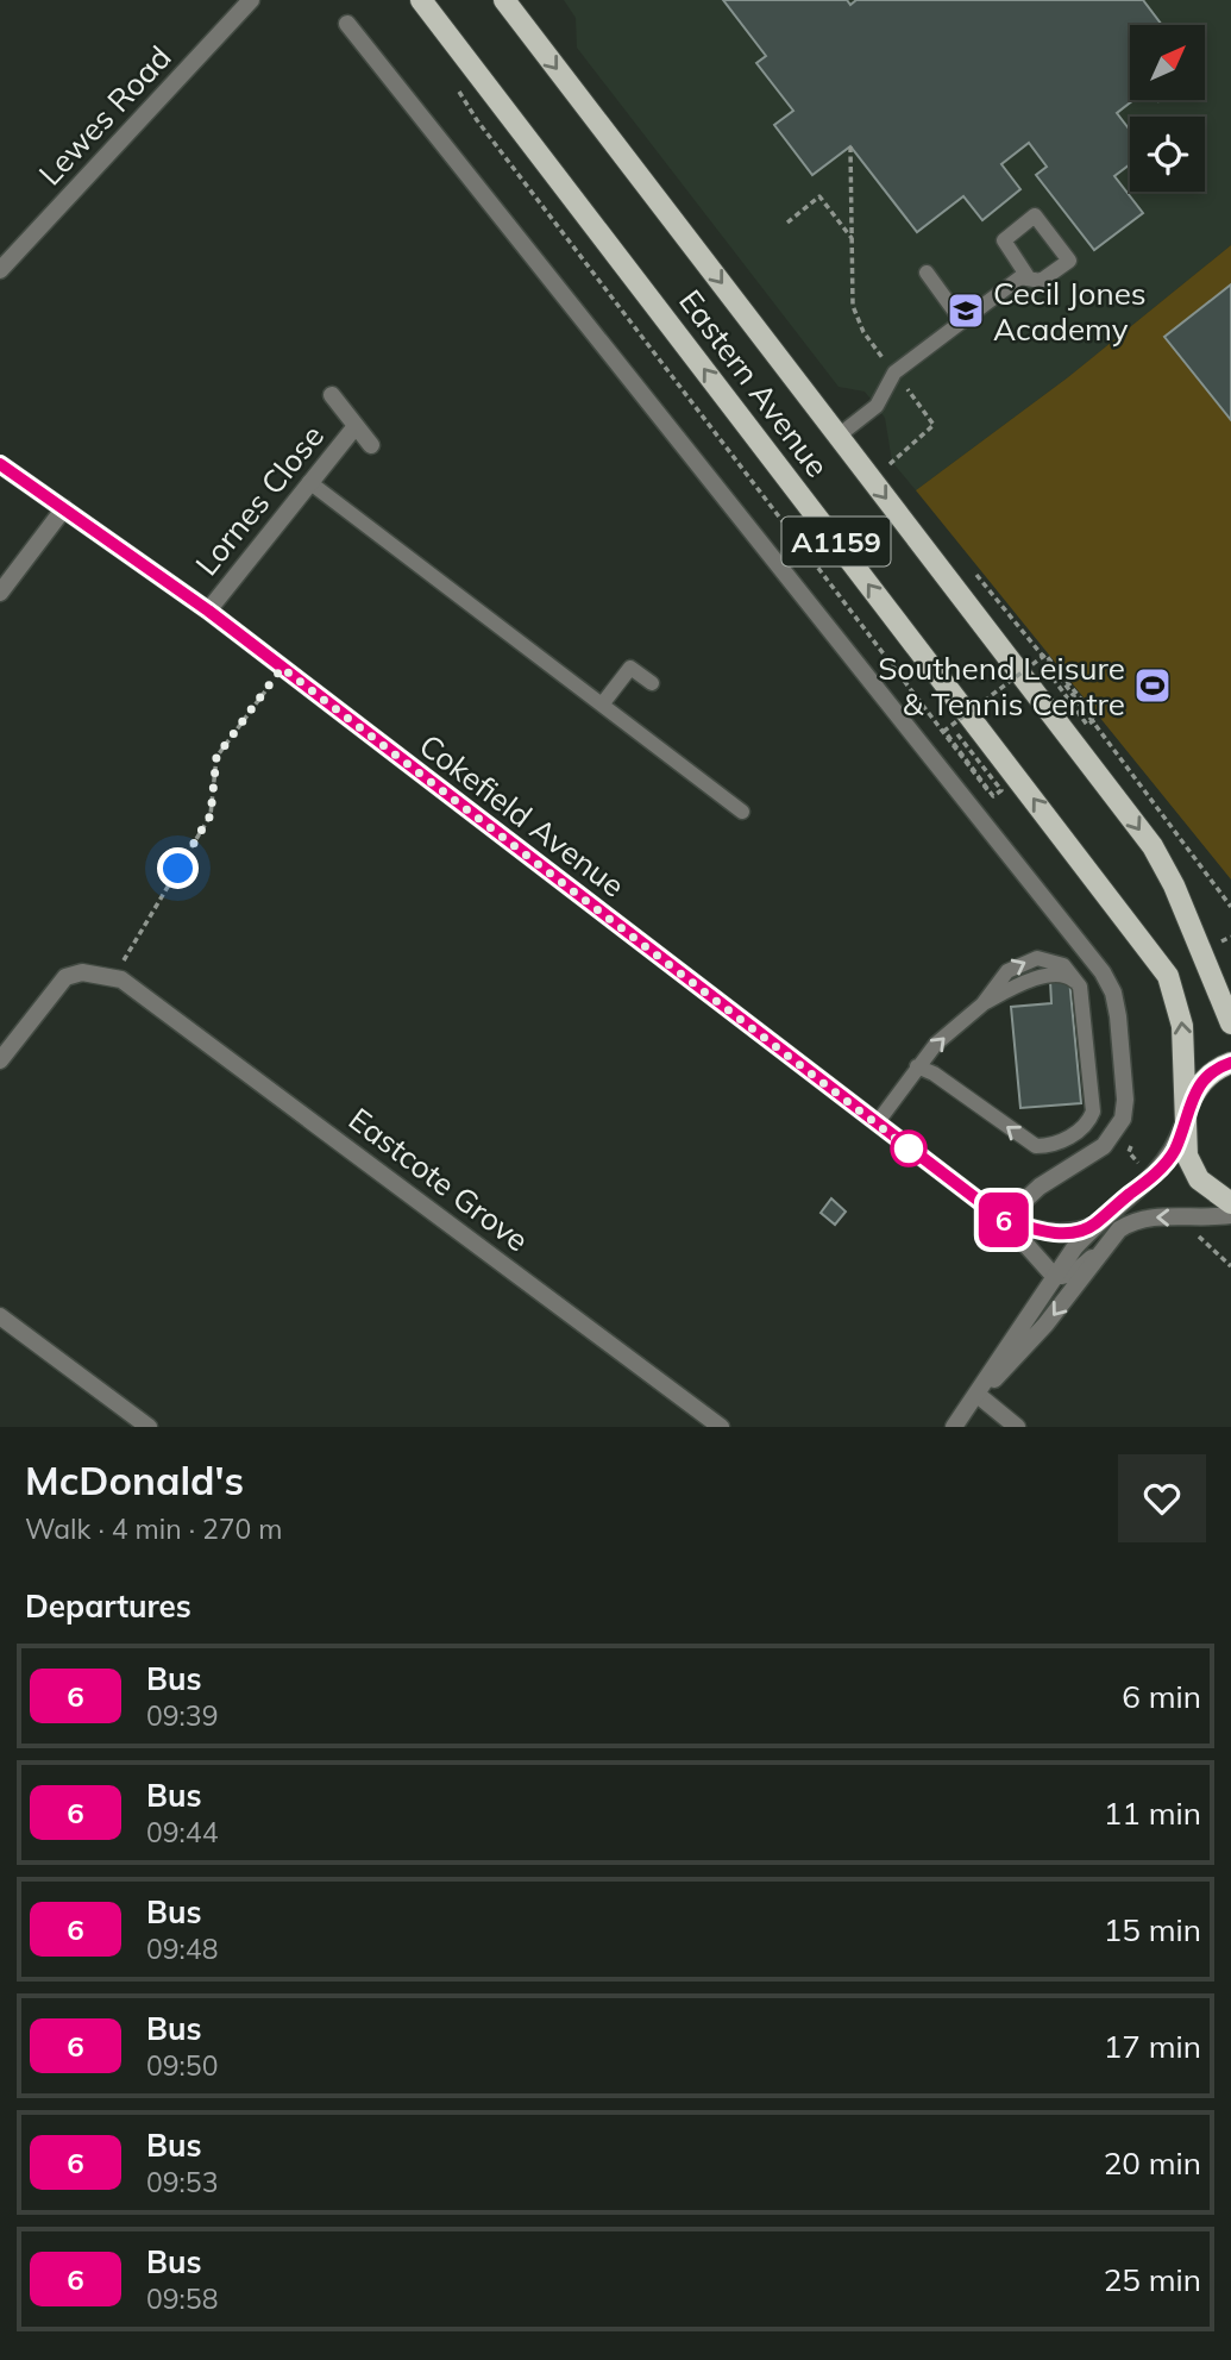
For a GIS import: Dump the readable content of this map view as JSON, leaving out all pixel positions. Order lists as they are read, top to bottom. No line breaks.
{"streets":{"main road":["Eastern Avenue","A1159"],"street":["Lewes Road","Lornes Close","Cokefield Avenue","Eastcote Grove"]},"crossings":[["Lornes Close","Cokefield Avenue"]],"places":{"school or university":["Cecil Jones Academy"],"sports":["Southend Leisure & Tennis Centre"]},"lines":["bus line 6"],"north":"top right","page":{"on_map":"6","heading":[["McDonald's","Walk · 4 min · 270 m"],"Departures"],"list":[{"mark":"6","name":"Bus","note":"09:39","value":"6 min"},{"mark":"6","name":"Bus","note":"09:44","value":"11 min"},{"mark":"6","name":"Bus","note":"09:48","value":"15 min"},{"mark":"6","name":"Bus","note":"09:50","value":"17 min"},{"mark":"6","name":"Bus","note":"09:53","value":"20 min"},{"mark":"6","name":"Bus","note":"09:58","value":"25 min"}]}}
